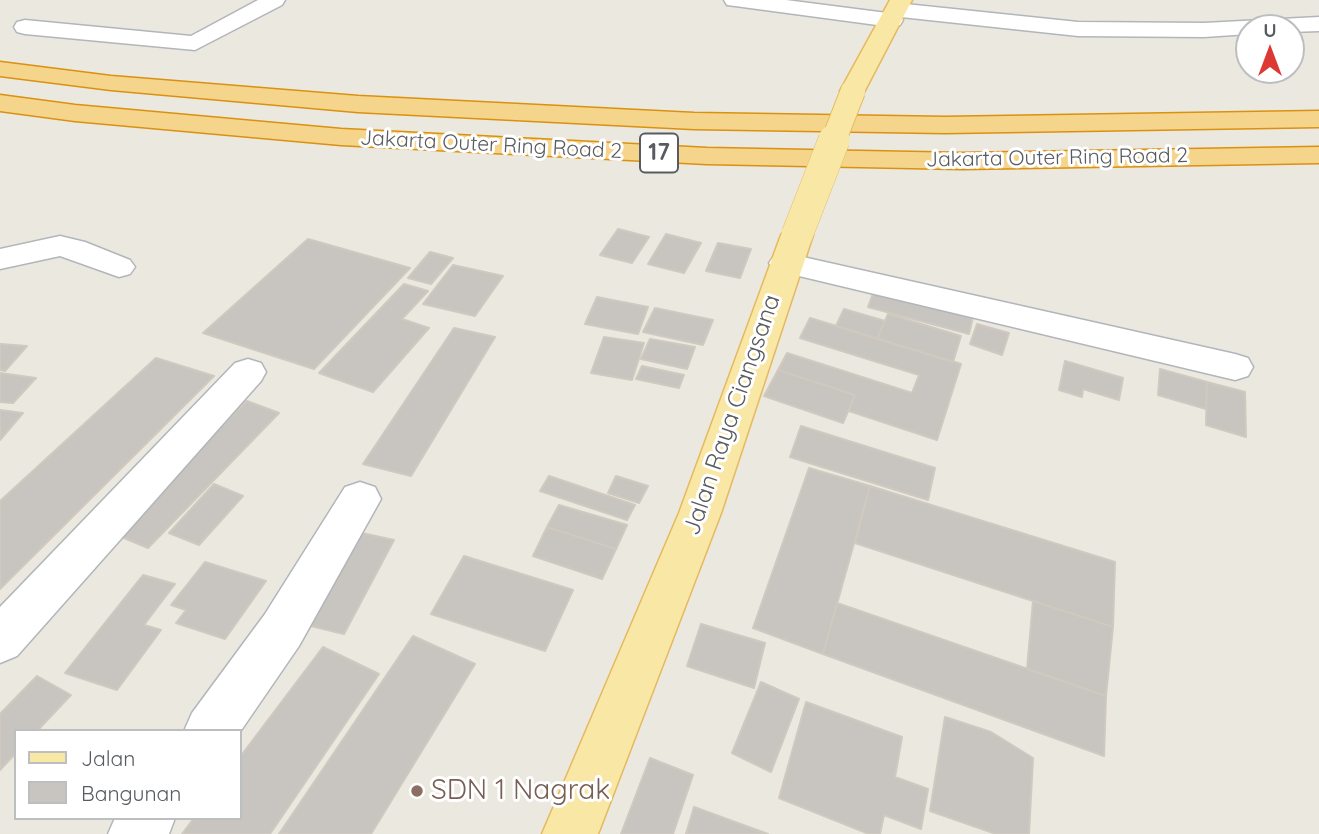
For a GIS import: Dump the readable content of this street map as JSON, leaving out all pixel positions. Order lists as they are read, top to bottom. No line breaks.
{"streets":{"highway":["Jakarta Outer Ring Road 2","17"],"main road":["Jalan Raya Ciangsana"]},"places":["SDN 1 Nagrak"],"legend":["Jalan","Bangunan"],"north":"top"}
